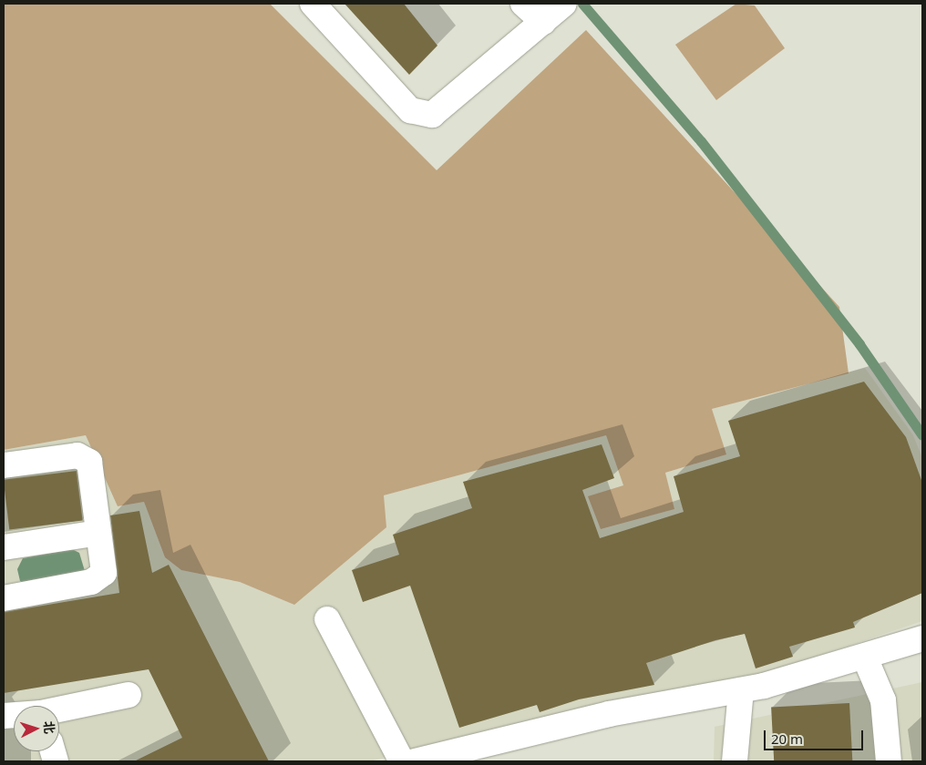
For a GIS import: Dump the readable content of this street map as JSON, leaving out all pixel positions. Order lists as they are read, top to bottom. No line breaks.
{"scale_bar":"20 m","north":"right"}
